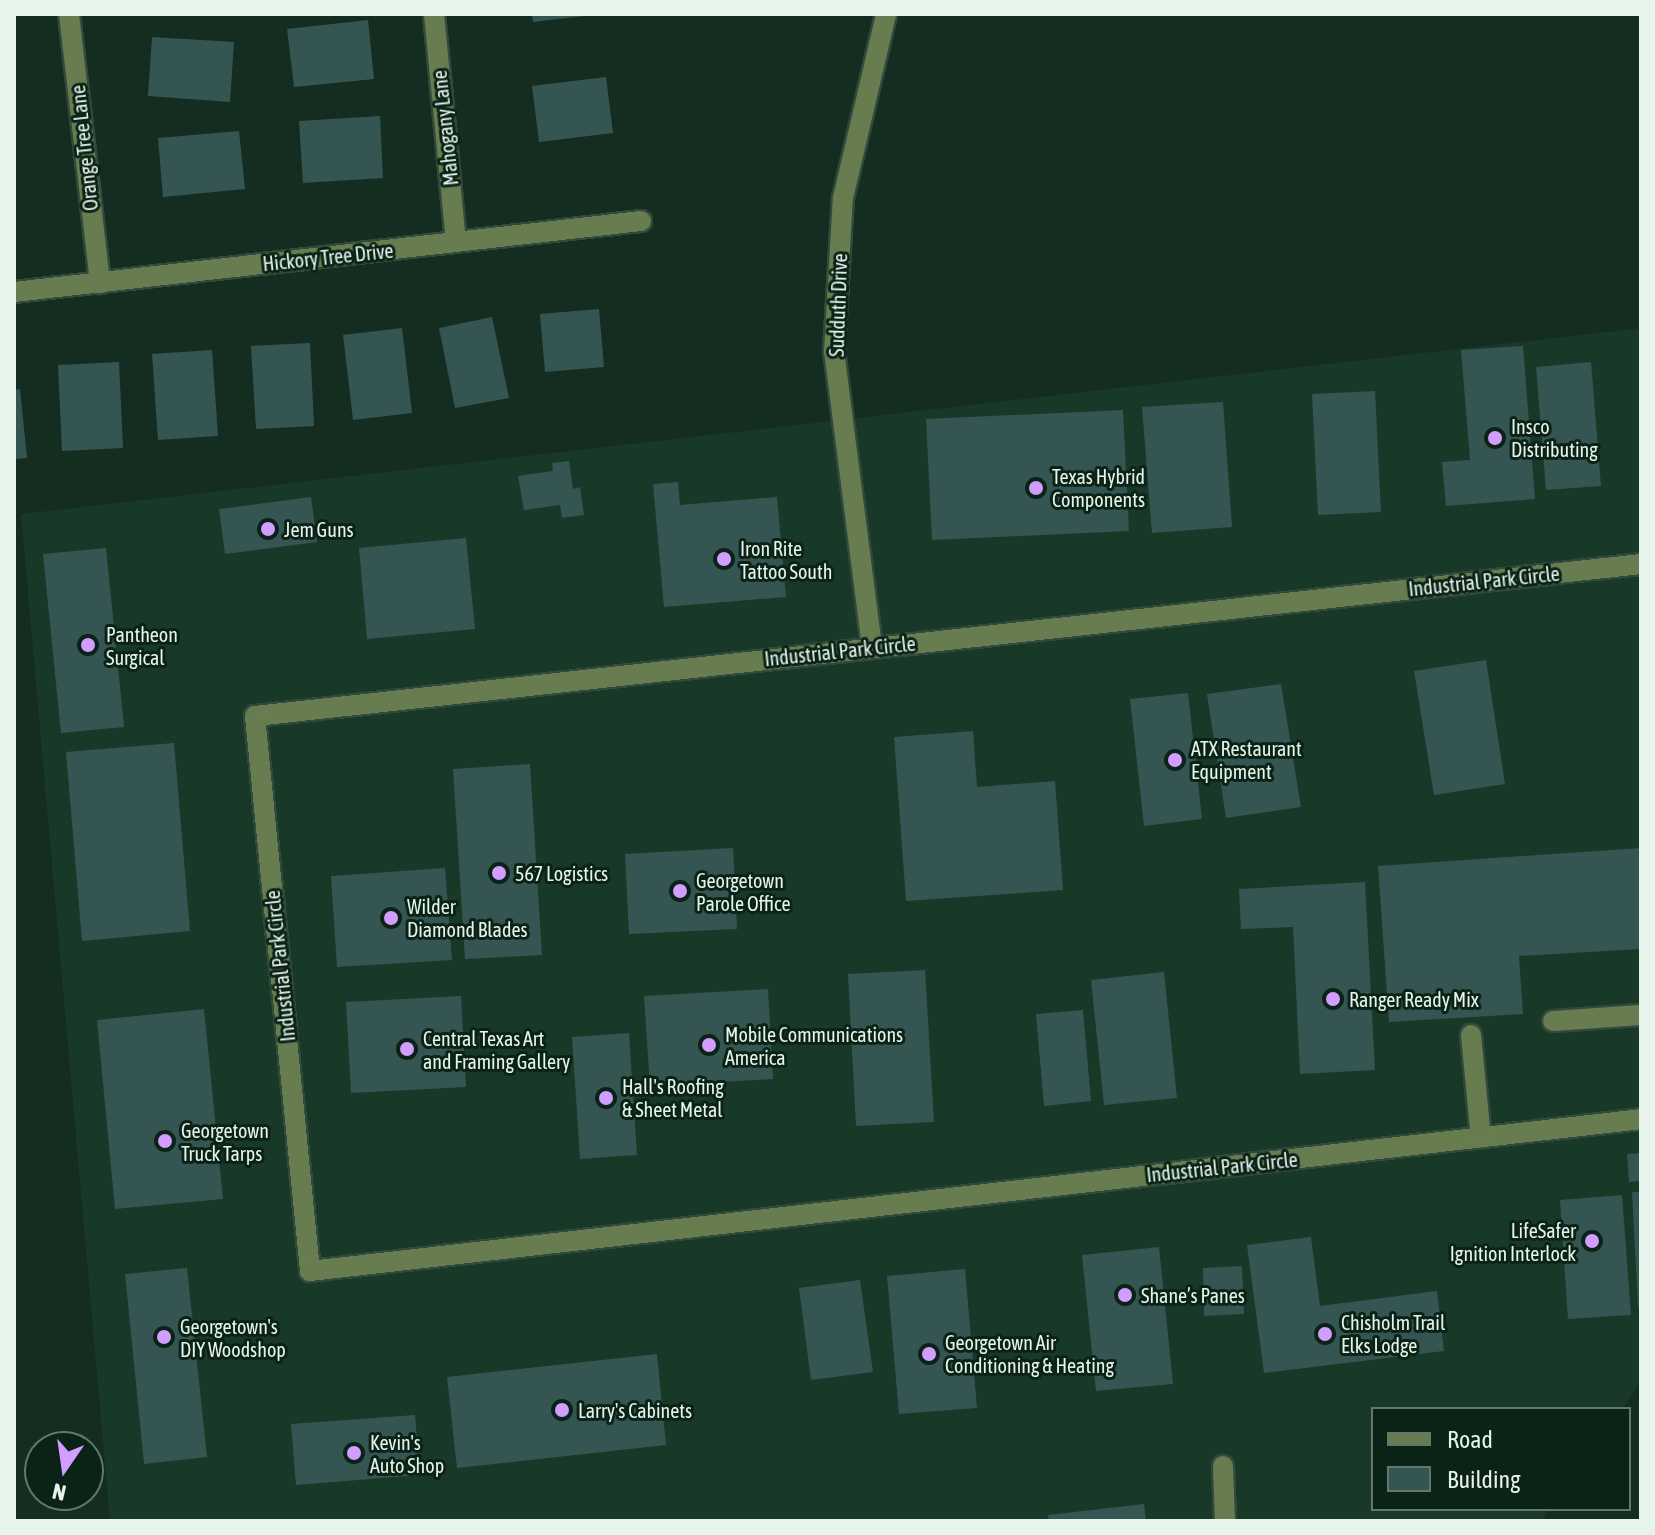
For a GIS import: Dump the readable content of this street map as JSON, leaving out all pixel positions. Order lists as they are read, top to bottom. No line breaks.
{"streets":{"street":["Mahogany Lane","Orange Tree Lane","Hickory Tree Drive","Sudduth Drive","Industrial Park Circle"]},"crossings":[["Mahogany Lane","Hickory Tree Drive"],["Orange Tree Lane","Hickory Tree Drive"],["Sudduth Drive","Industrial Park Circle"]],"places":["Insco Distributing","Texas Hybrid Components","Jem Guns","Iron Rite Tattoo South","Pantheon Surgical","ATX Restaurant Equipment","567 Logistics","Georgetown Parole Office","Wilder Diamond Blades","Ranger Ready Mix","Mobile Communications America","Central Texas Art and Framing Gallery","Hall's Roofing & Sheet Metal","Georgetown Truck Tarps","LifeSafer Ignition Interlock","Shane’s Panes","Chisholm Trail Elks Lodge","Georgetown's DIY Woodshop","Georgetown Air Conditioning & Heating","Larry's Cabinets","Kevin's Auto Shop"],"legend":["Road","Building"],"north":"bottom"}
